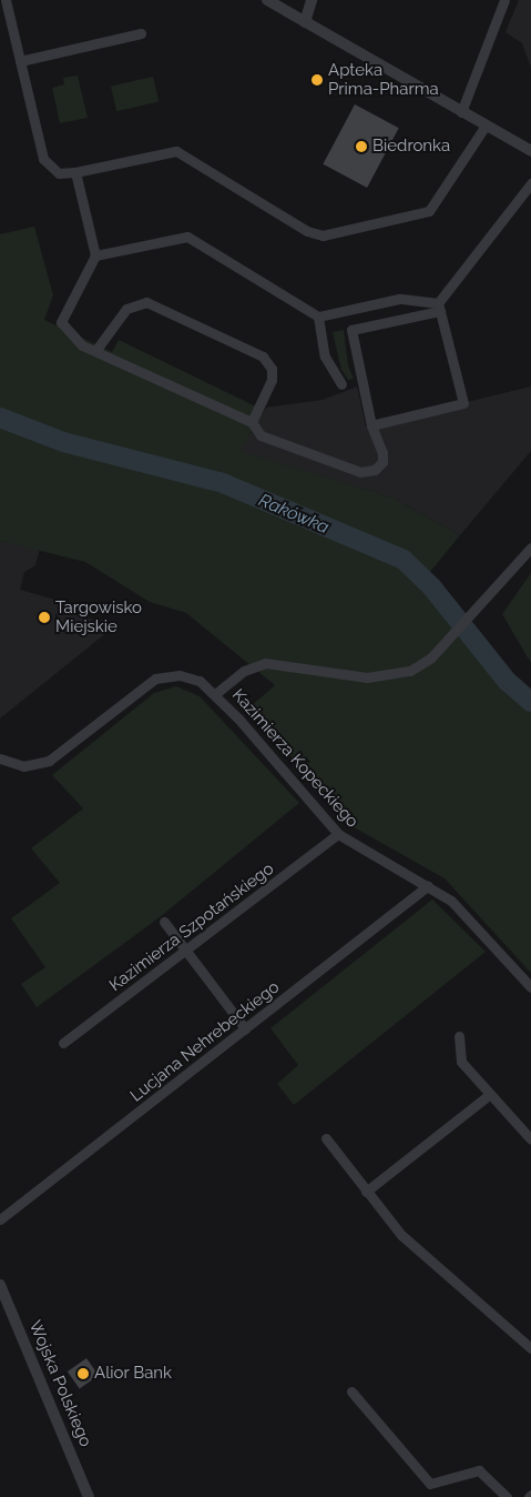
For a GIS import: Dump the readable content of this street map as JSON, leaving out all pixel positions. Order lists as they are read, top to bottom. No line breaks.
{"streets":{"street":["Kazimierza Kopeckiego","Kazimierza Szpotańskiego","Lucjana Nehrebeckiego","Wojska Polskiego"]},"crossings":[["Kazimierza Kopeckiego","Kazimierza Szpotańskiego"],["Kazimierza Kopeckiego","Lucjana Nehrebeckiego"]],"water":["Rakówka"],"places":["Apteka Prima-Pharma","Biedronka","Targowisko Miejskie","Alior Bank"]}
